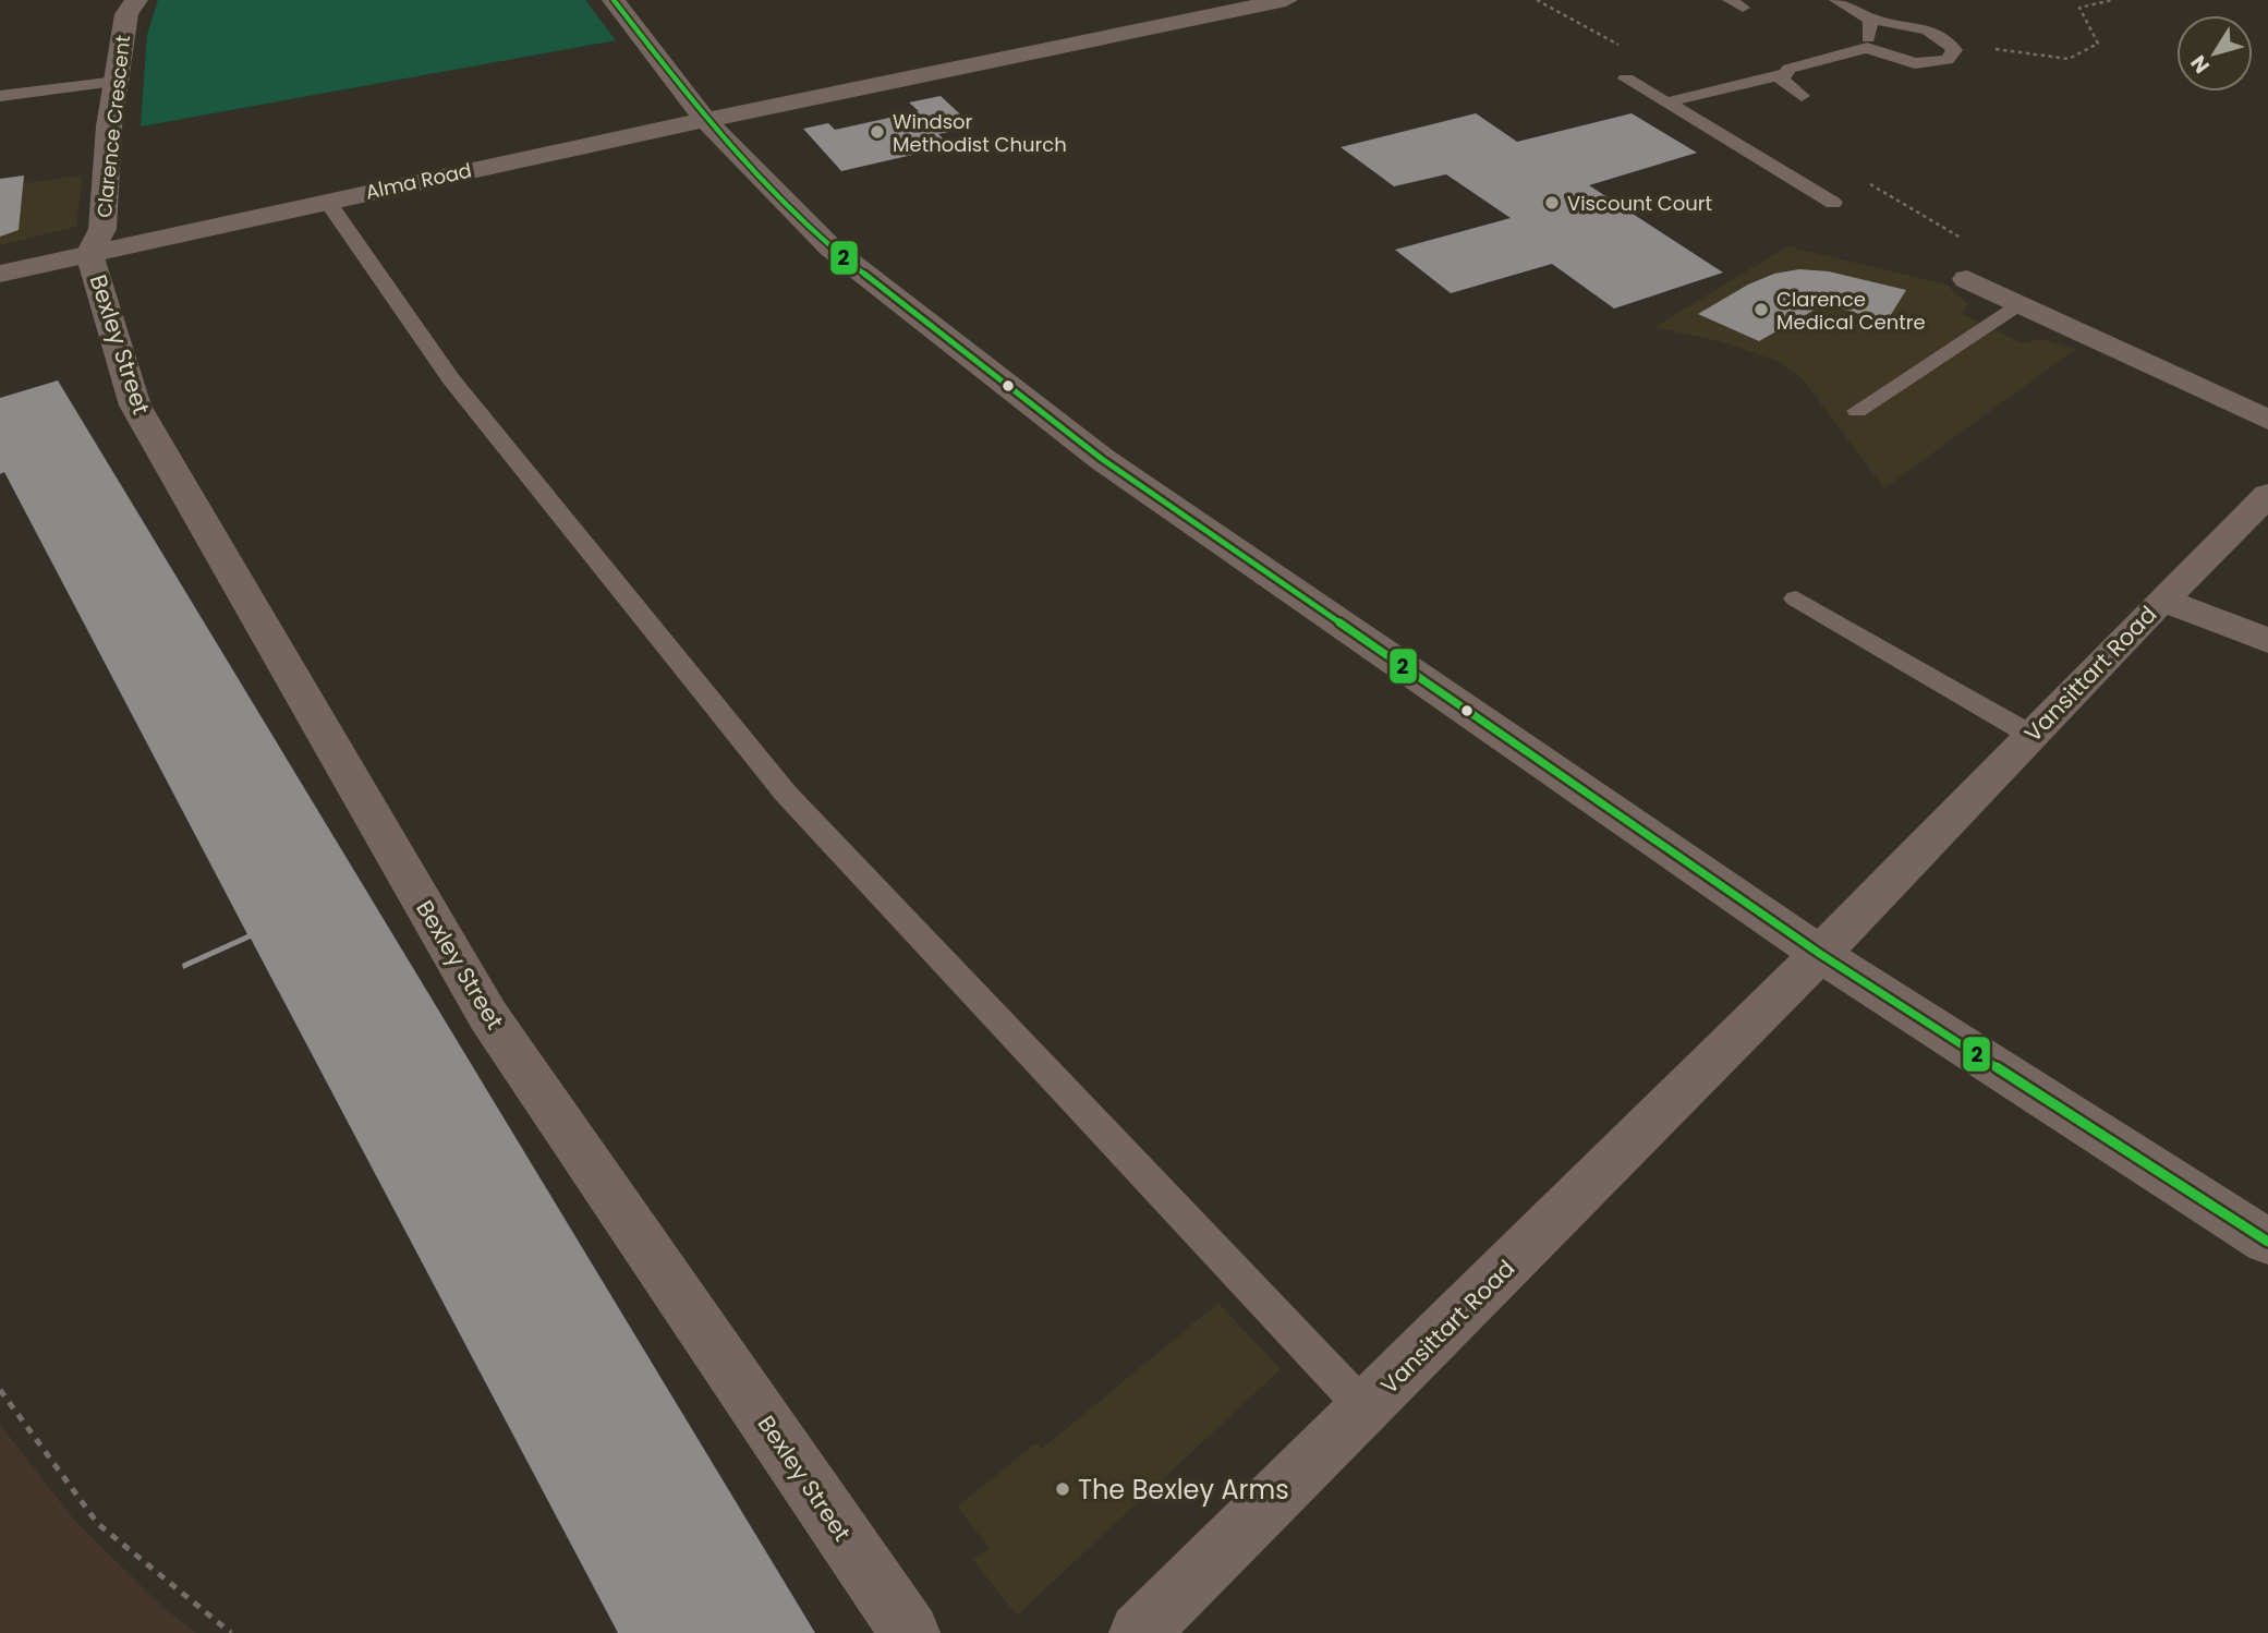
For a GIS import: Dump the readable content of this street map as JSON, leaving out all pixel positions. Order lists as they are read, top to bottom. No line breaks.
{"streets":{"street":["Clarence Crescent","Alma Road","Bexley Street","Vansittart Road"]},"crossings":[["Clarence Crescent","Alma Road"],["Clarence Crescent","Bexley Street"],["Alma Road","Bexley Street"]],"places":["Windsor Methodist Church","Viscount Court","Clarence Medical Centre","The Bexley Arms"],"lines":["transit line 2"],"north":"bottom left"}
